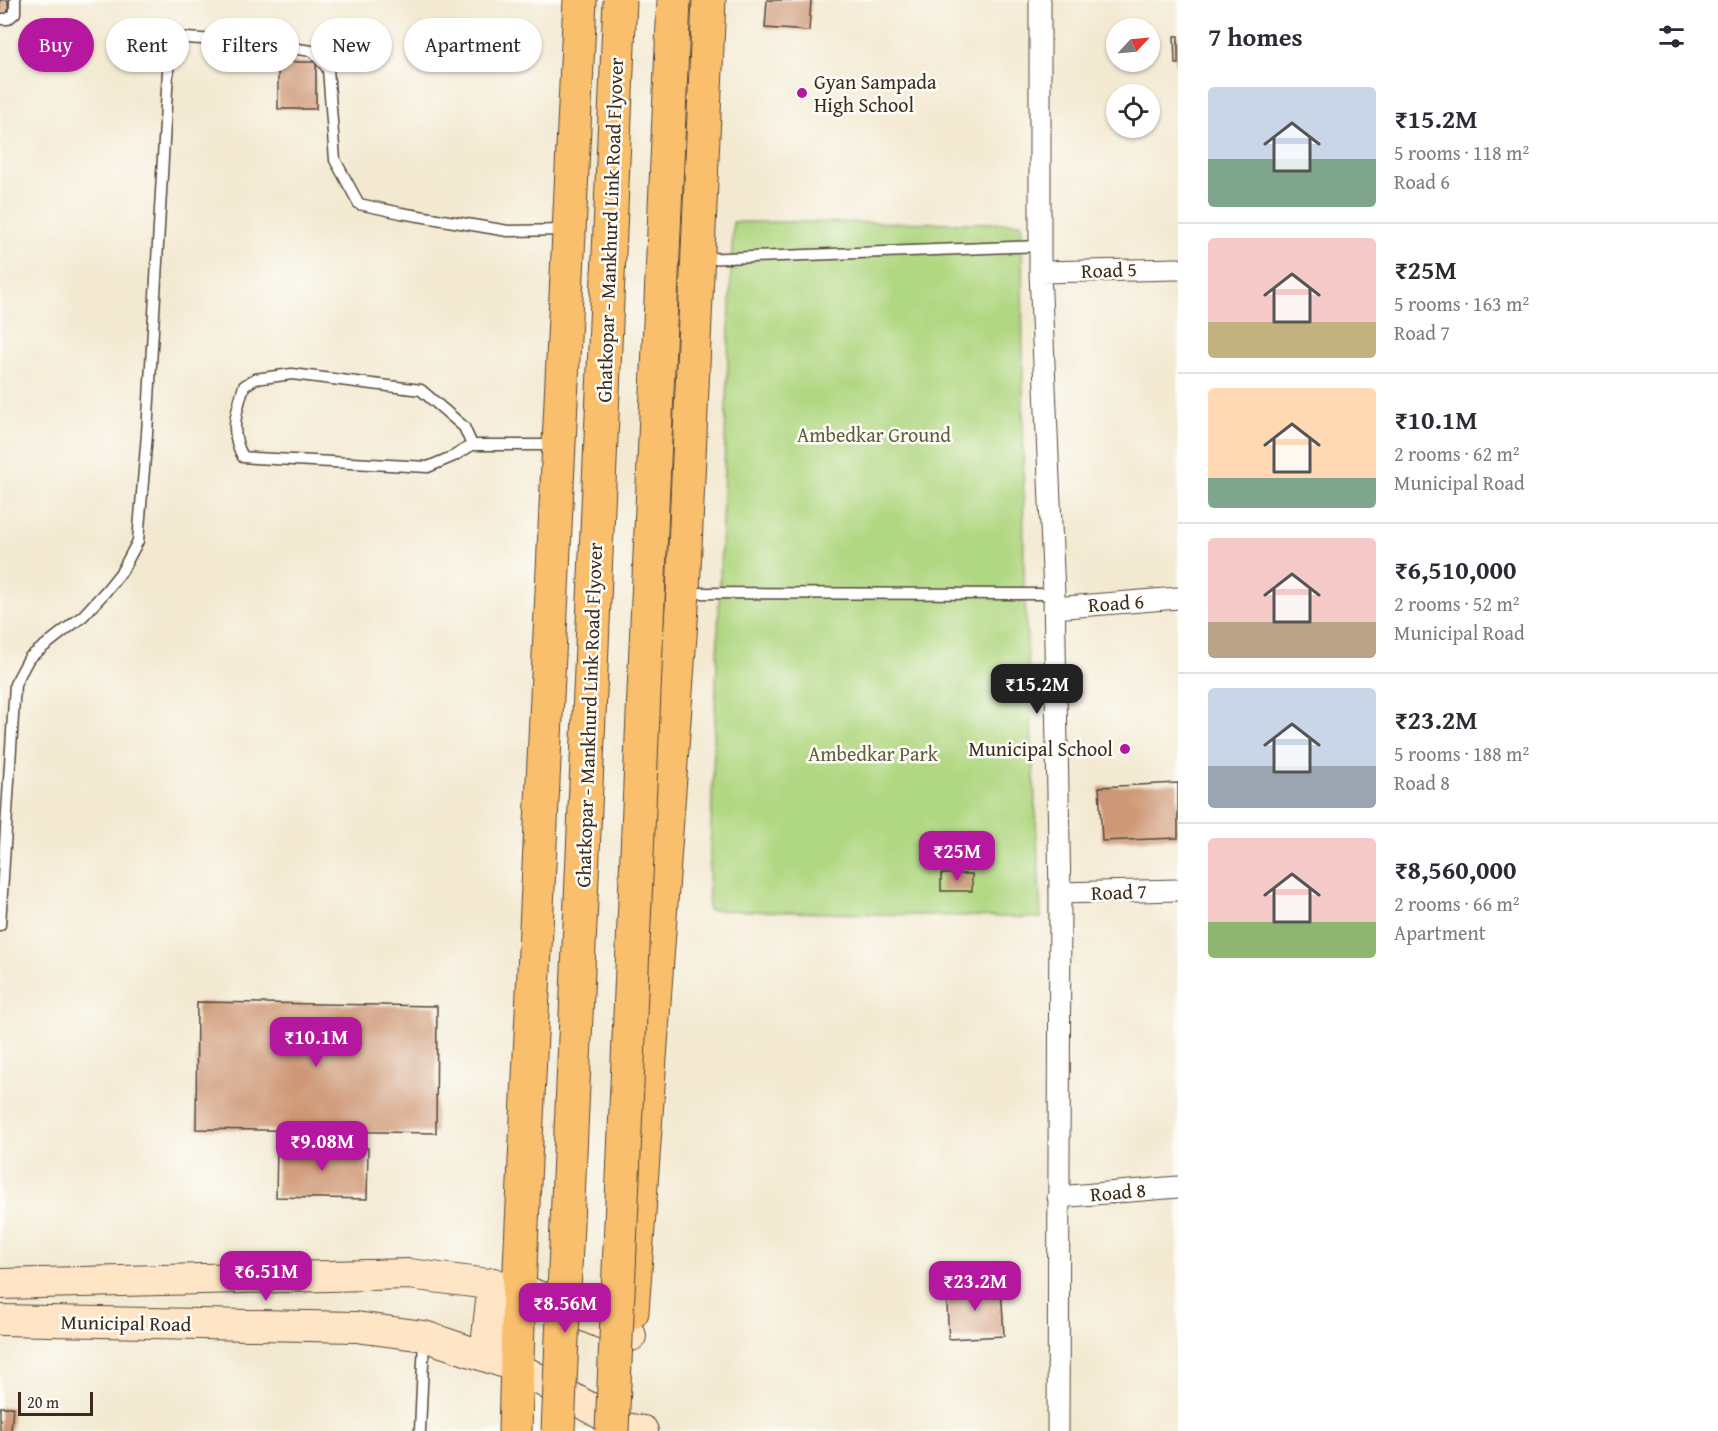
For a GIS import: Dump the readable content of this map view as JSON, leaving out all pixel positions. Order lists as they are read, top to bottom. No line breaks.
{"streets":{"highway":["Ghatkopar - Mankhurd Link Road Flyover"],"street":["Road 5","Road 6","Road 7","Road 8","Municipal Road"]},"parks":["Ambedkar Ground","Ambedkar Park"],"places":["Gyan Sampada High School","Municipal School"],"scale_bar":"20 m","north":"top right","page":{"heading":"7 homes","chip":["Buy","Rent","Filters","New","Apartment"],"list":[{"name":"₹15.2M","note":"5 rooms · 118 m² · Road 6"},{"name":"₹25M","note":"5 rooms · 163 m² · Road 7"},{"name":"₹10.1M","note":"2 rooms · 62 m² · Municipal Road"},{"name":"₹6,510,000","note":"2 rooms · 52 m² · Municipal Road"},{"name":"₹23.2M","note":"5 rooms · 188 m² · Road 8"},{"name":"₹8,560,000","note":"2 rooms · 66 m² · Apartment"}],"price":["₹15.2M","₹25M","₹10.1M","₹9.08M","₹6.51M","₹23.2M","₹8.56M"],"scale":"20 m"}}
